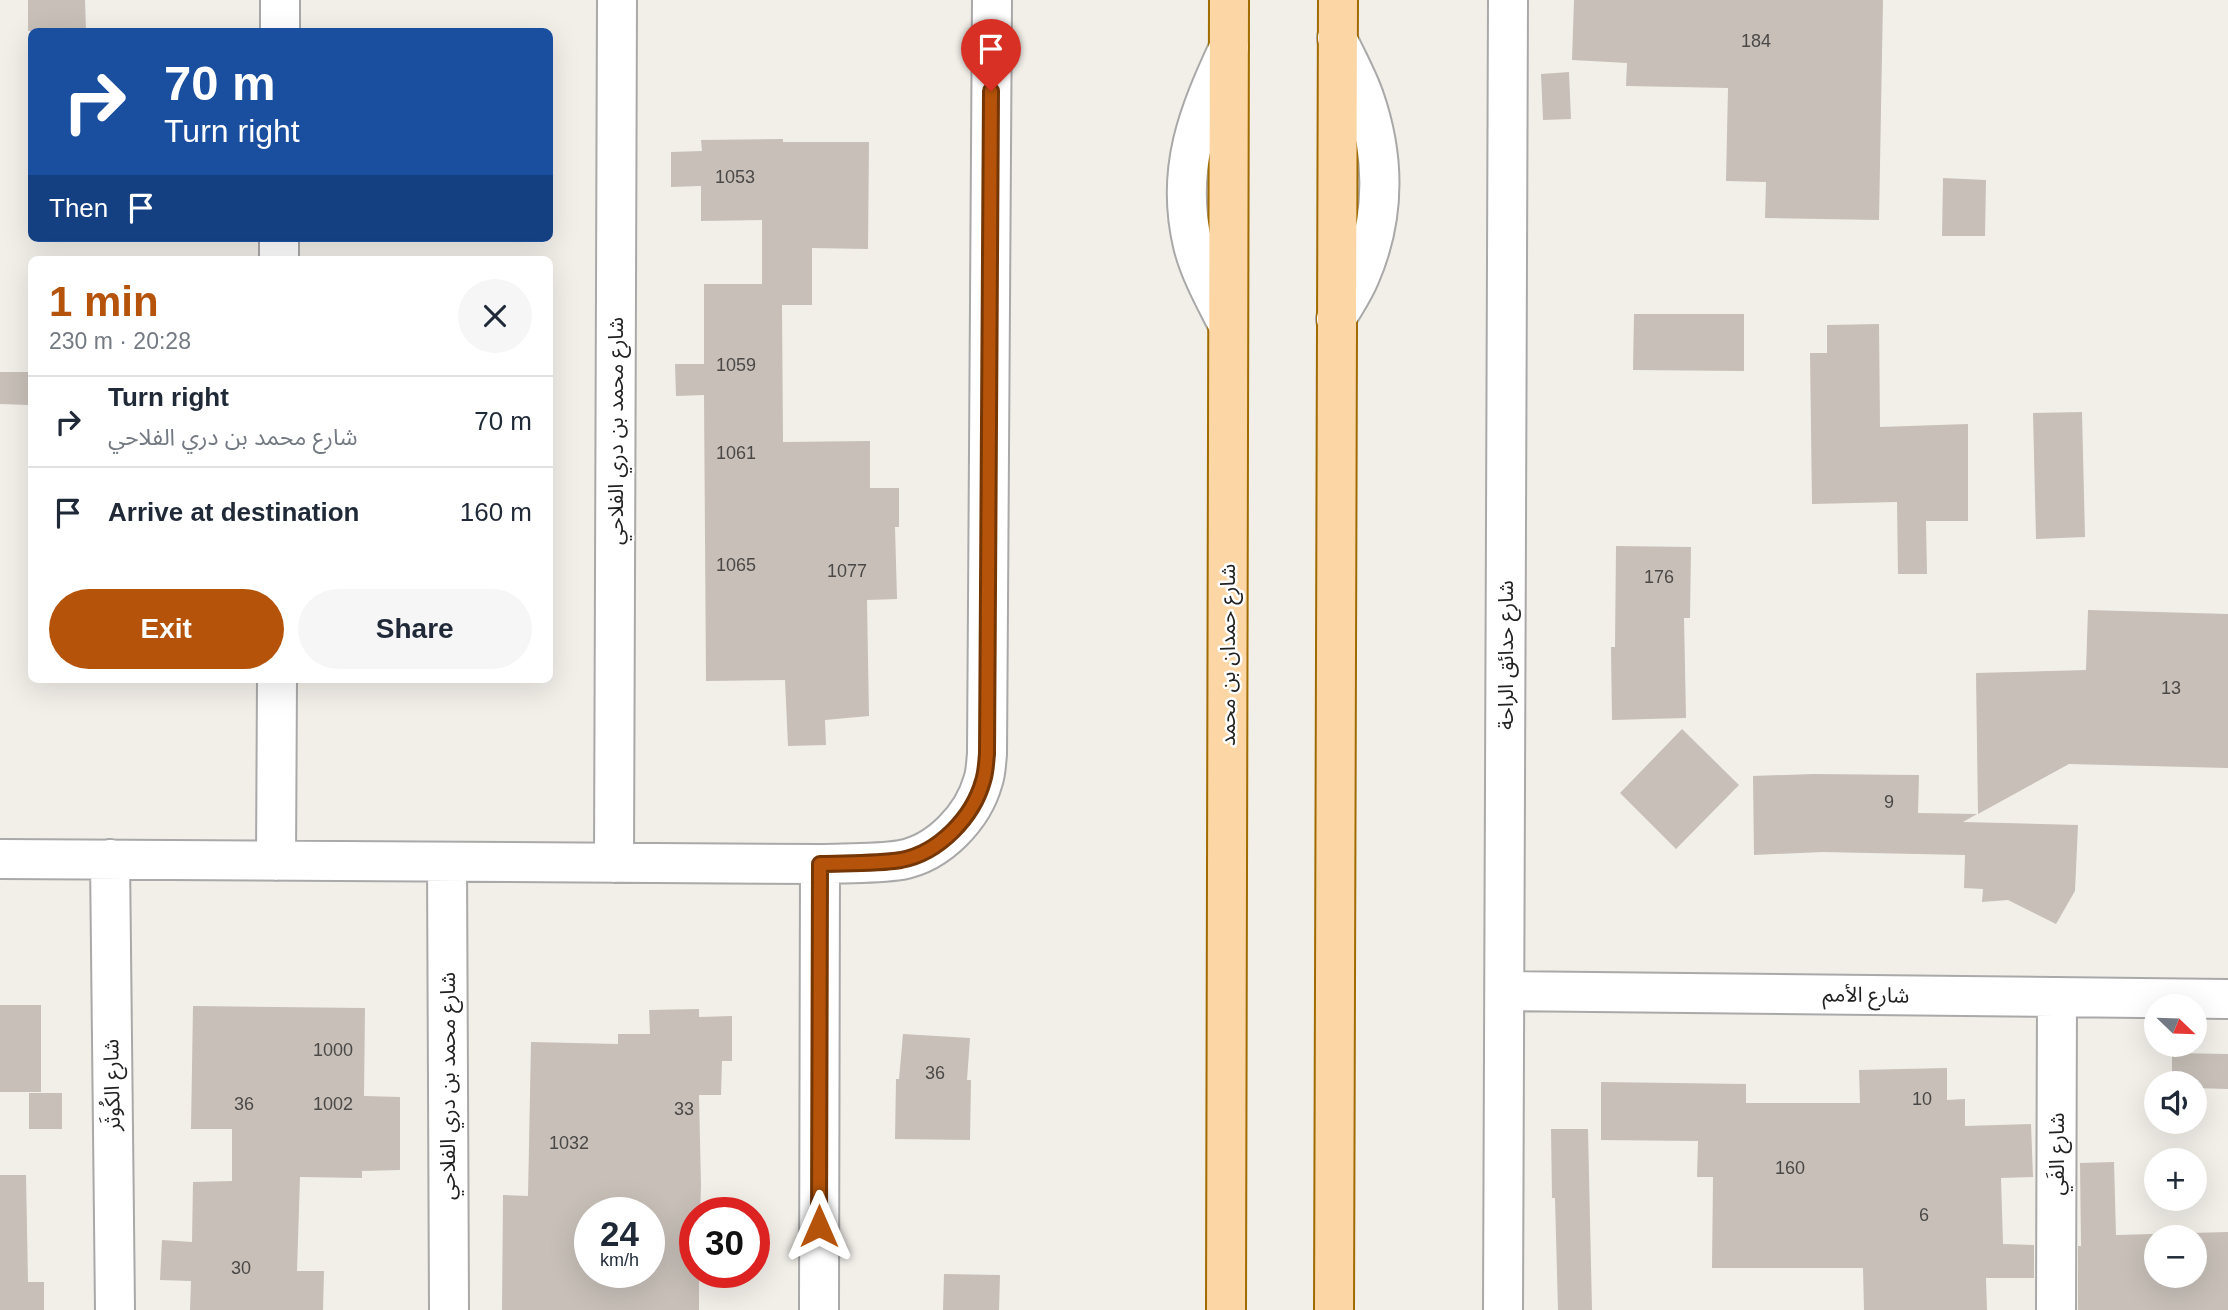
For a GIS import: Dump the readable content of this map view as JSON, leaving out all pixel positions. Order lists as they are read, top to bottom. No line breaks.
{"streets":{"main road":["شارع حمدان بن محمد"],"street":["شارع محمد بن دري الفلاحي","شارع حدائق الراحة","شارع الأمم","شارع الكُوثَر","شارع الفَي"]},"crossings":[["شارع حدائق الراحة","شارع الأمم"],["شارع الأمم","شارع الفَي"]],"house_numbers":["184","1053","1059","1061","1065","1077","176","13","9","1000","36","10","36","1002","33","1032","160","6","30"],"north":"bottom right","page":{"turn":["70 m","Turn right"],"then":"Then","heading":["1 min","230 m · 20:28"],"list":[{"name":"Turn right","note":"شارع محمد بن دري الفلاحي","value":"70 m"},{"name":"Arrive at destination","value":"160 m"}],"buttons":["Exit","Share"],"map_buttons":["+","−"],"speed":"24 km/h","limit":"30"}}
